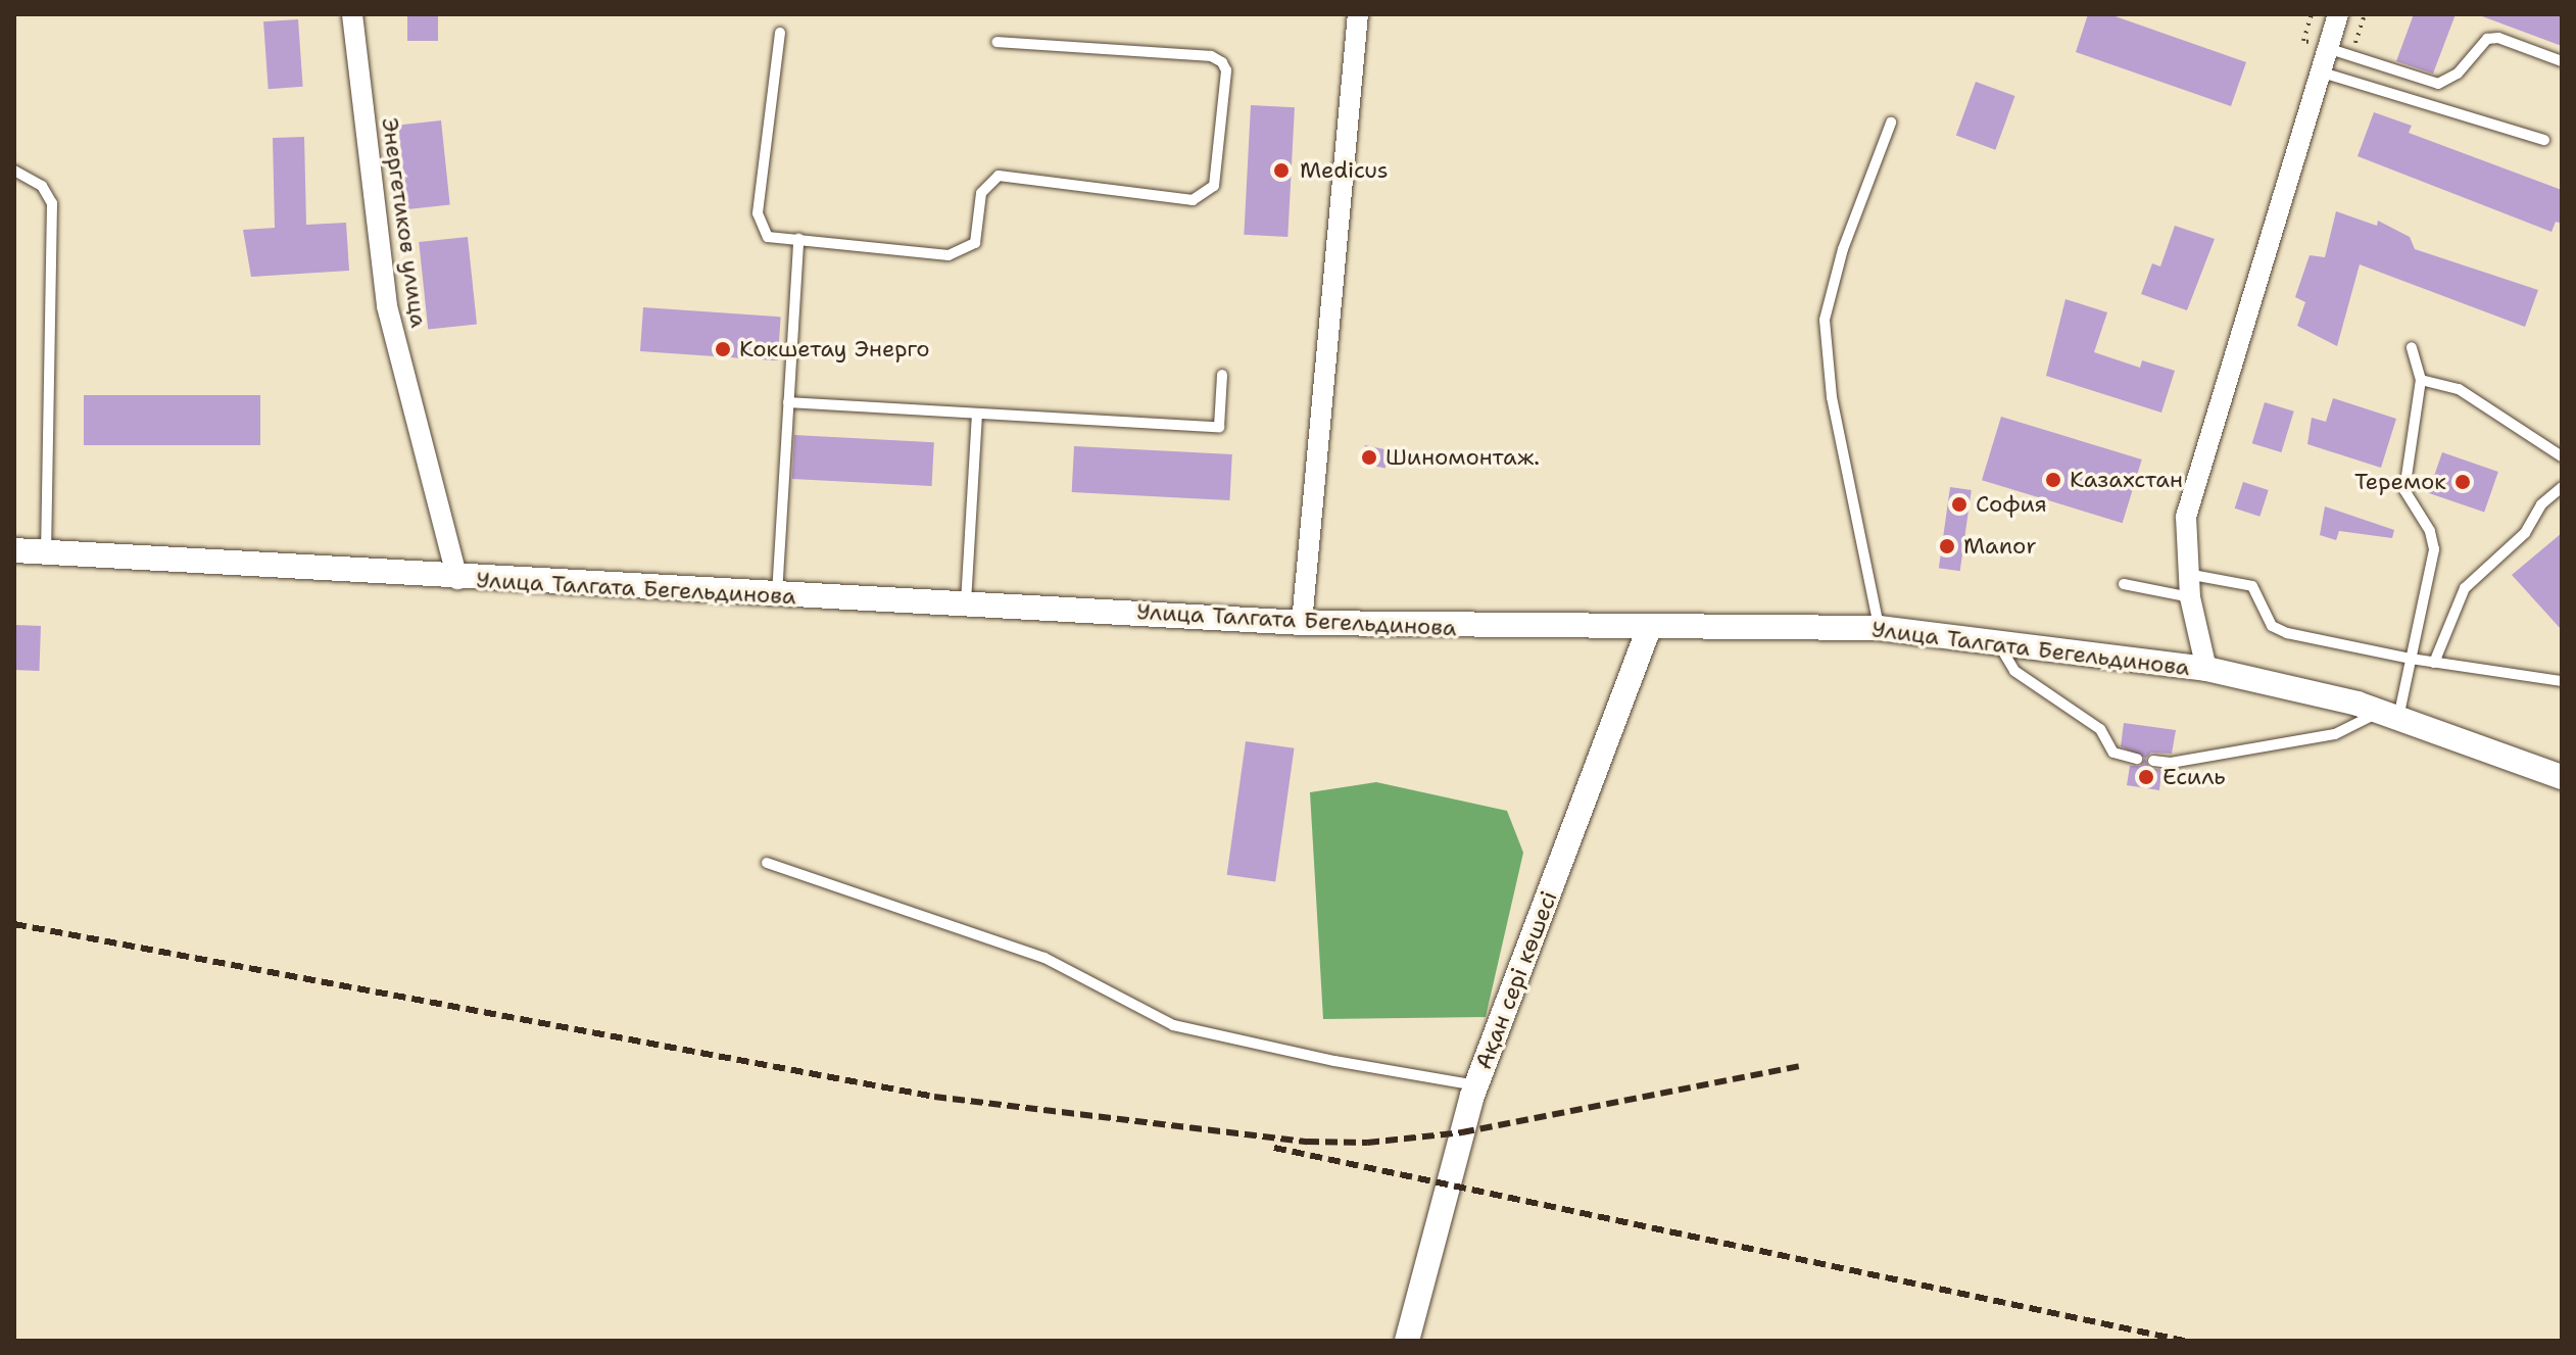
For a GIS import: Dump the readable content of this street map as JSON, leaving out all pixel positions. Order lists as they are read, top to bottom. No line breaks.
{"streets":{"street":["Энергетиков улица","Улица Талгата Бегельдинова","Ақан сері көшесі"]},"crossings":[["Энергетиков улица","Улица Талгата Бегельдинова"],["Улица Талгата Бегельдинова","Ақан сері көшесі"]],"places":["Medicus","Кокшетау Энерго","Шиномонтаж.","Казахстан","Теремок","София","Manor","Есиль"]}
